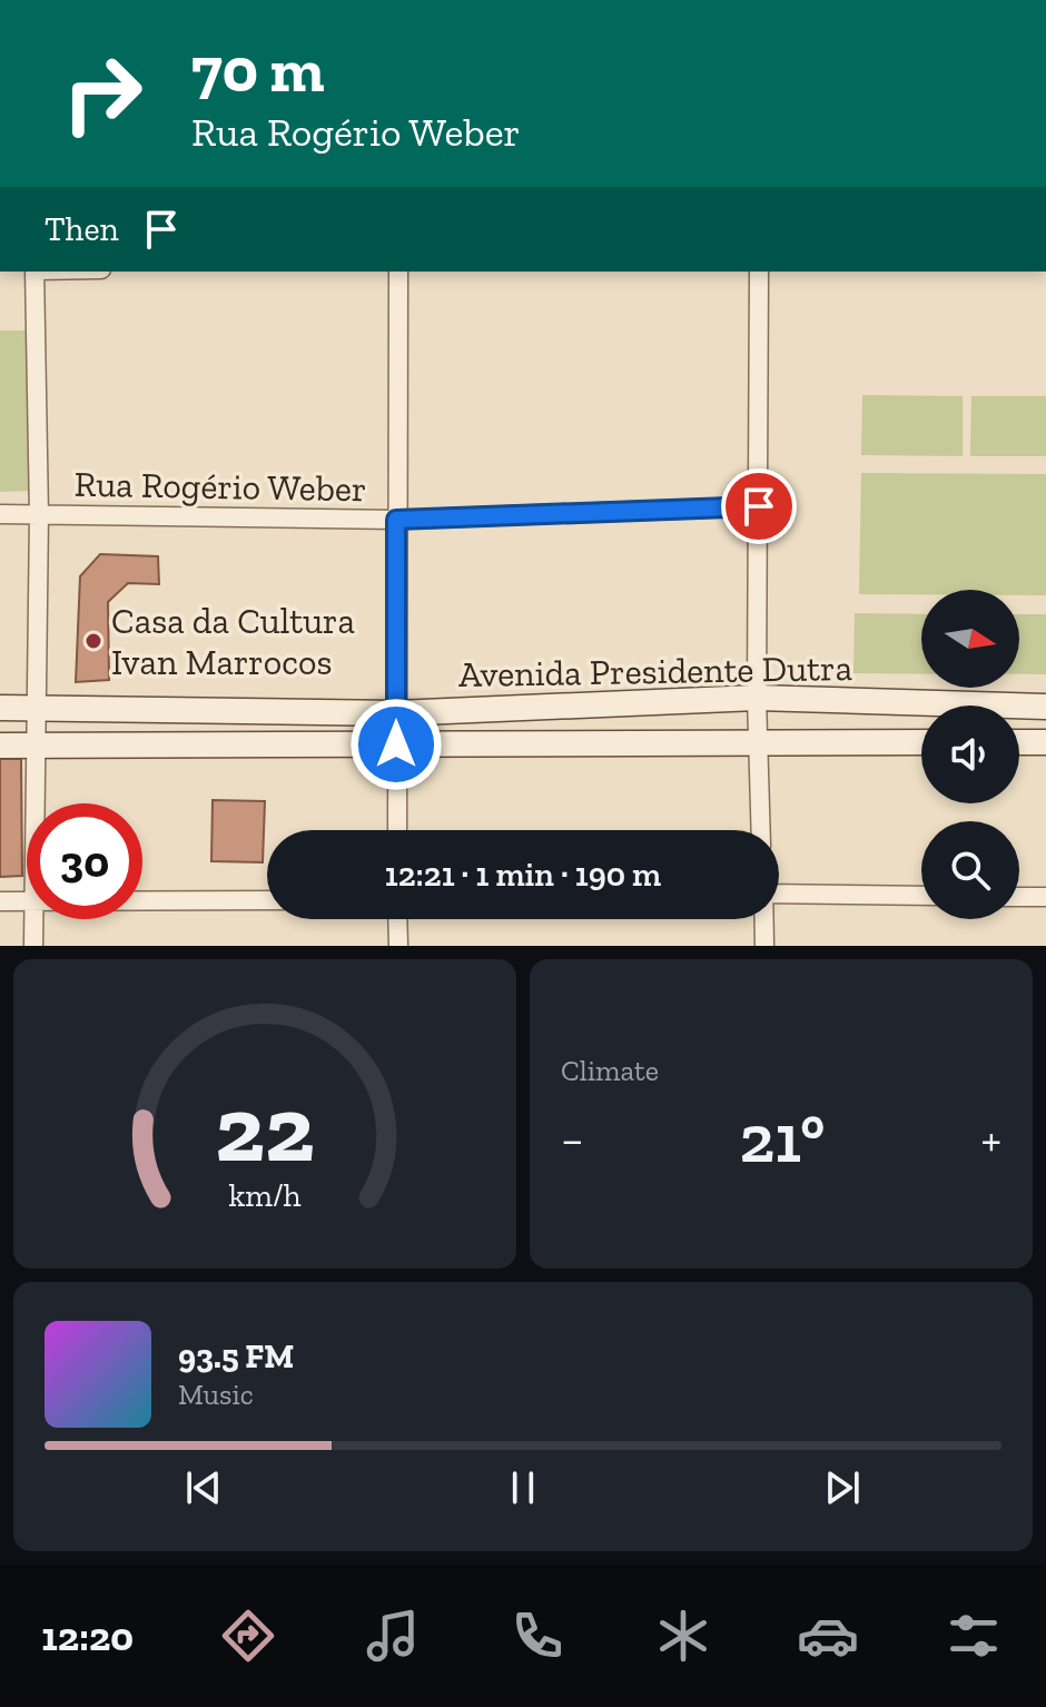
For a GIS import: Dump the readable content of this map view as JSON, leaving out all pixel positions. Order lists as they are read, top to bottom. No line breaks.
{"streets":{"street":["Rua Rogério Weber","Avenida Presidente Dutra"]},"places":["Casa da Cultura Ivan Marrocos"],"north":"right","page":{"turn":["70 m","Rua Rogério Weber"],"then":"Then","limit":"30","trip":"12:21 · 1 min · 190 m","tile":"Climate","heat":["−","21°","+"],"song":["93.5 FM","Music"],"tabs":"12:20","gauge":["22","km/h"]}}
